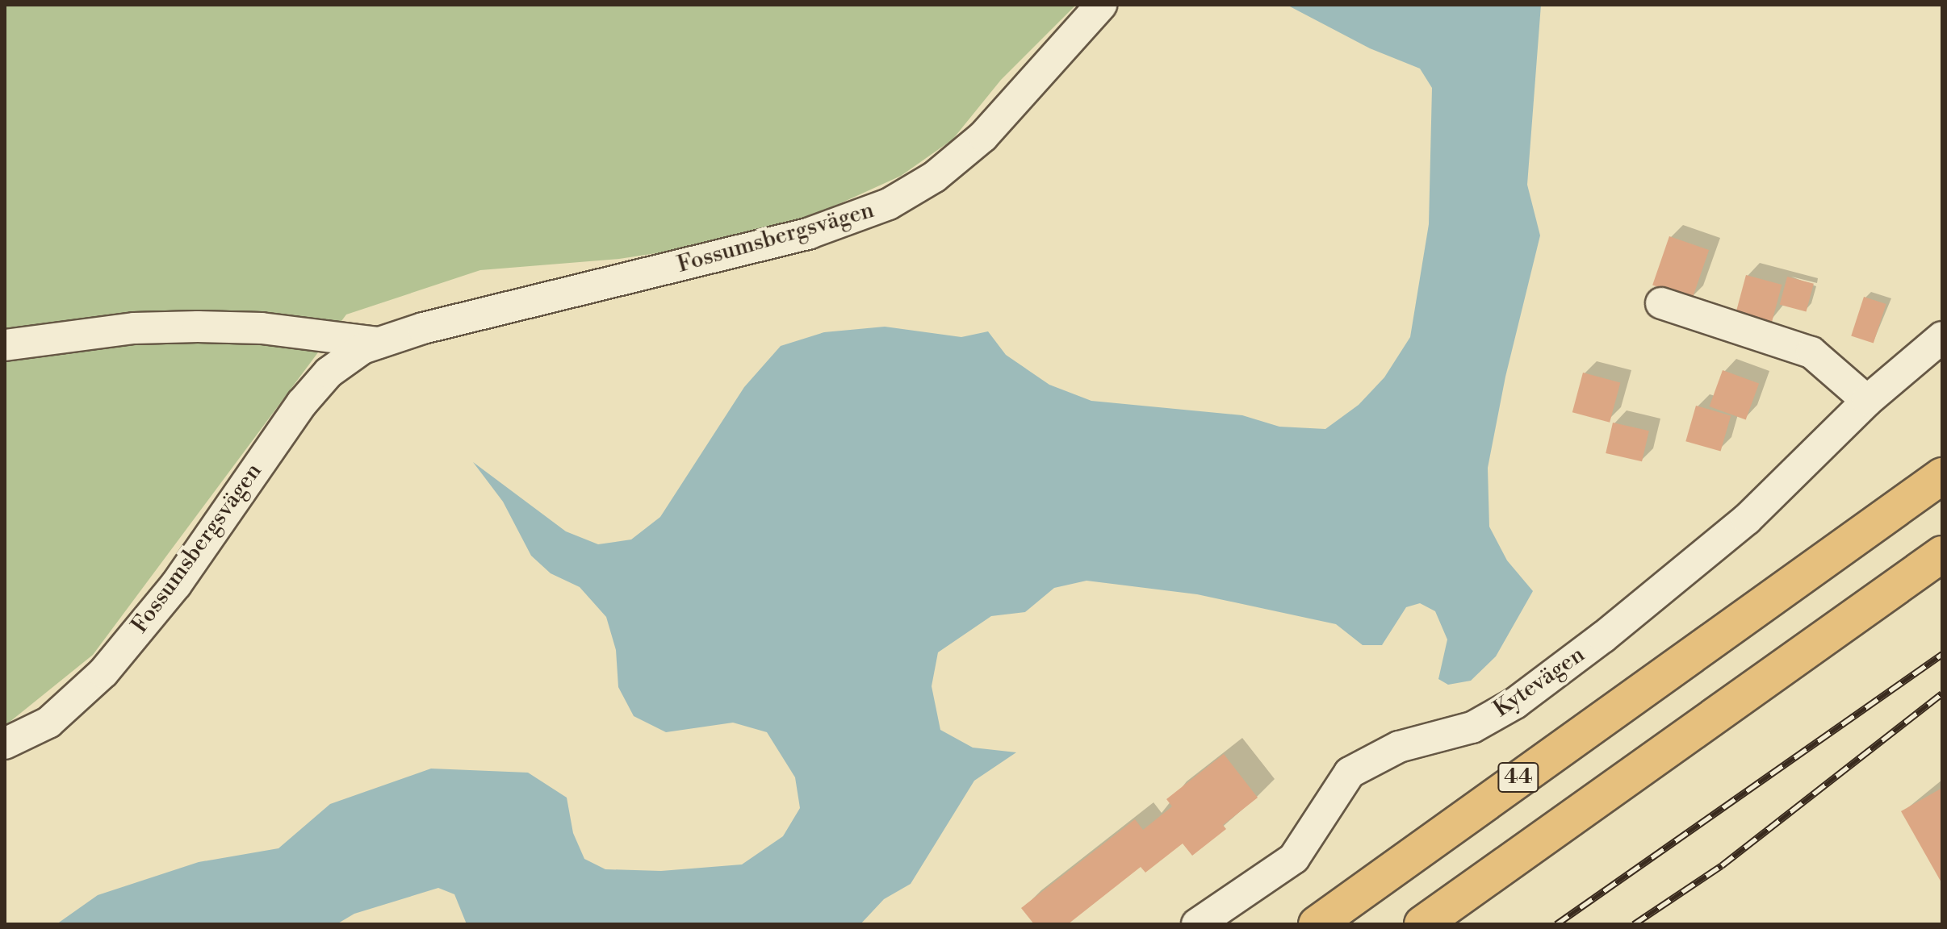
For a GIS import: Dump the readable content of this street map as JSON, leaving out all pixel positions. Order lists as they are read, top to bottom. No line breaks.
{"streets":{"highway":["44"],"street":["Fossumsbergsvägen","Kytevägen"]}}
